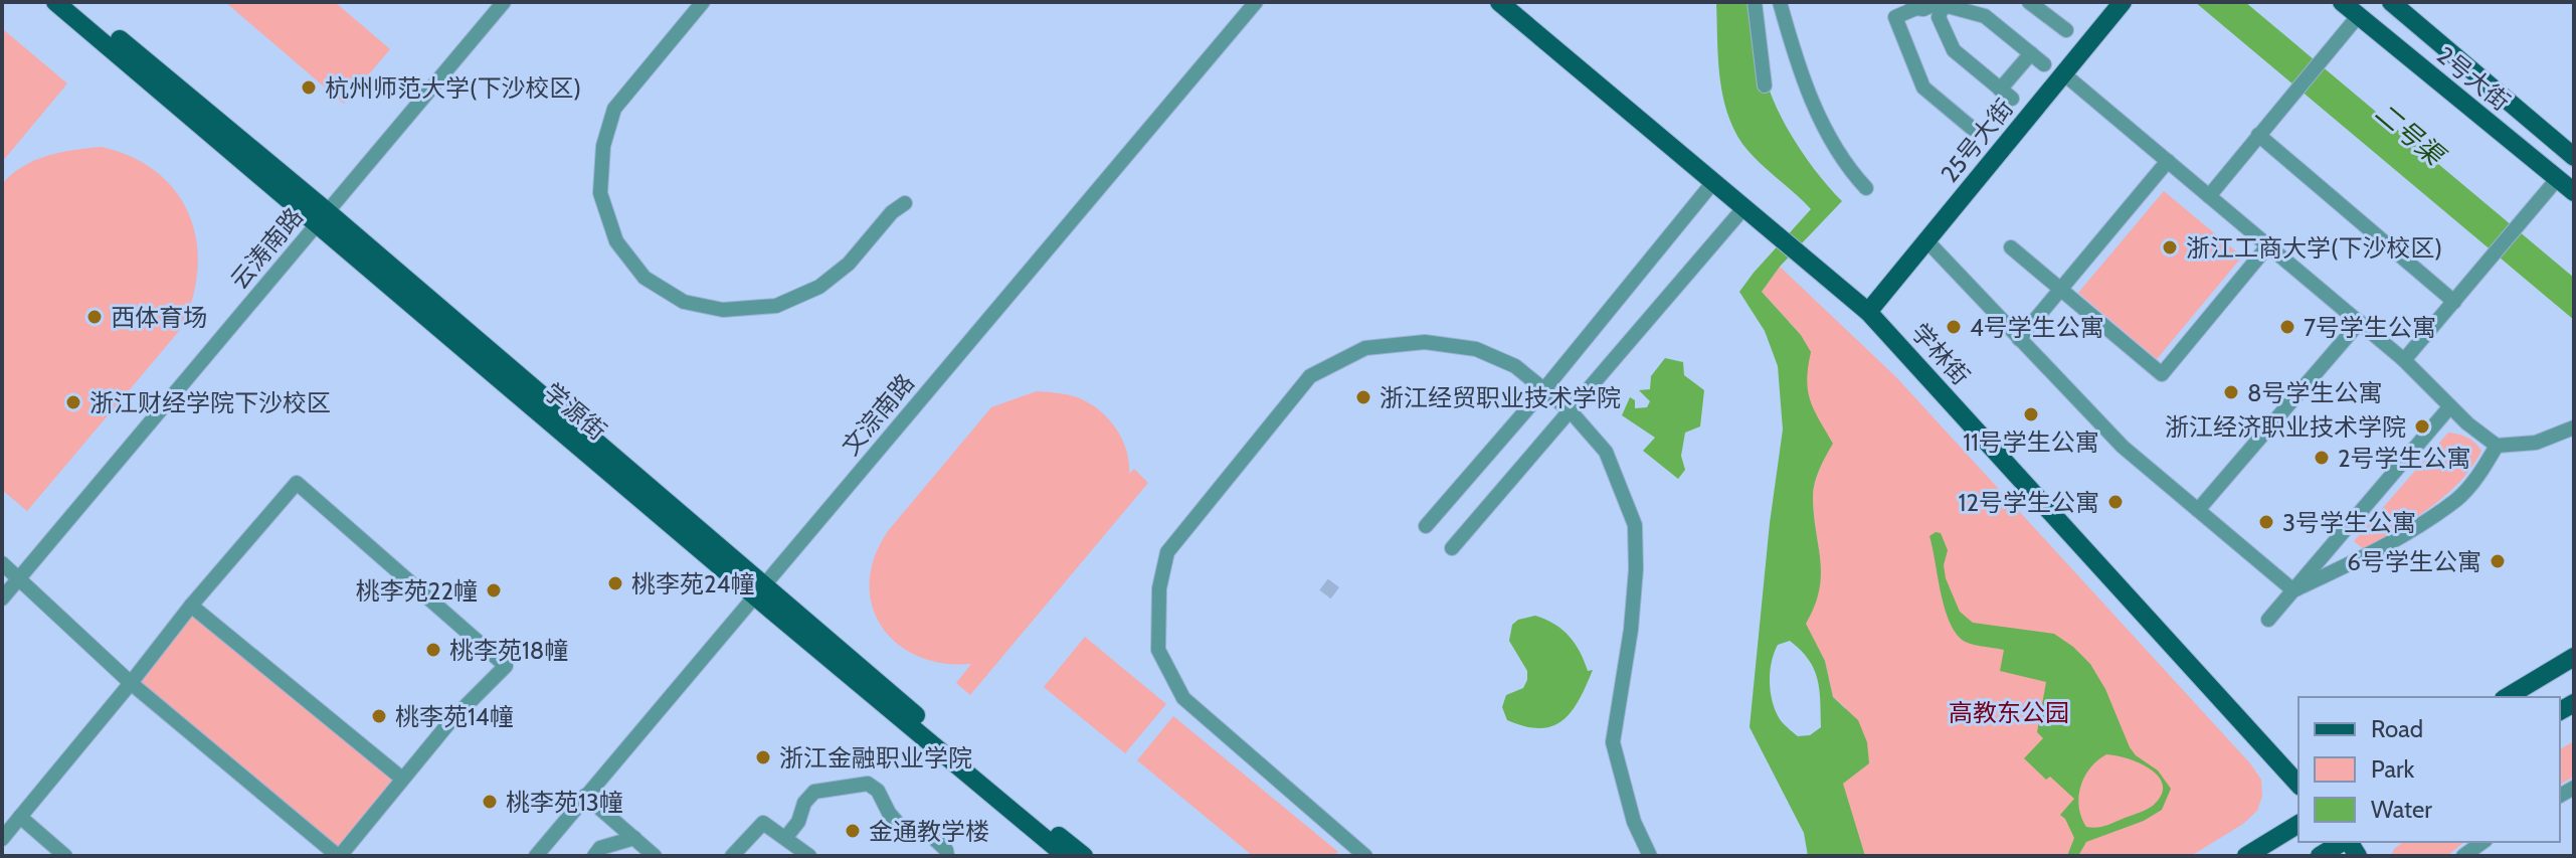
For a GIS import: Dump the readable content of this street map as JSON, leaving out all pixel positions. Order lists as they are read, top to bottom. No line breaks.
{"streets":{"main road":["2号大街","25号大街","学林街","学源街"],"street":["云涛南路","文淙南路"]},"crossings":[["25号大街","学林街"],["云涛南路","学源街"],["学源街","文淙南路"]],"water":["二号渠"],"parks":["高教东公园"],"places":["杭州师范大学(下沙校区)","浙江工商大学(下沙校区)","西体育场","4号学生公寓","7号学生公寓","8号学生公寓","浙江经贸职业技术学院","浙江财经学院下沙校区","11号学生公寓","浙江经济职业技术学院","2号学生公寓","12号学生公寓","3号学生公寓","6号学生公寓","桃李苑24幢","桃李苑22幢","桃李苑18幢","桃李苑14幢","浙江金融职业学院","桃李苑13幢","金通教学楼"],"legend":["Road","Park","Water"]}
